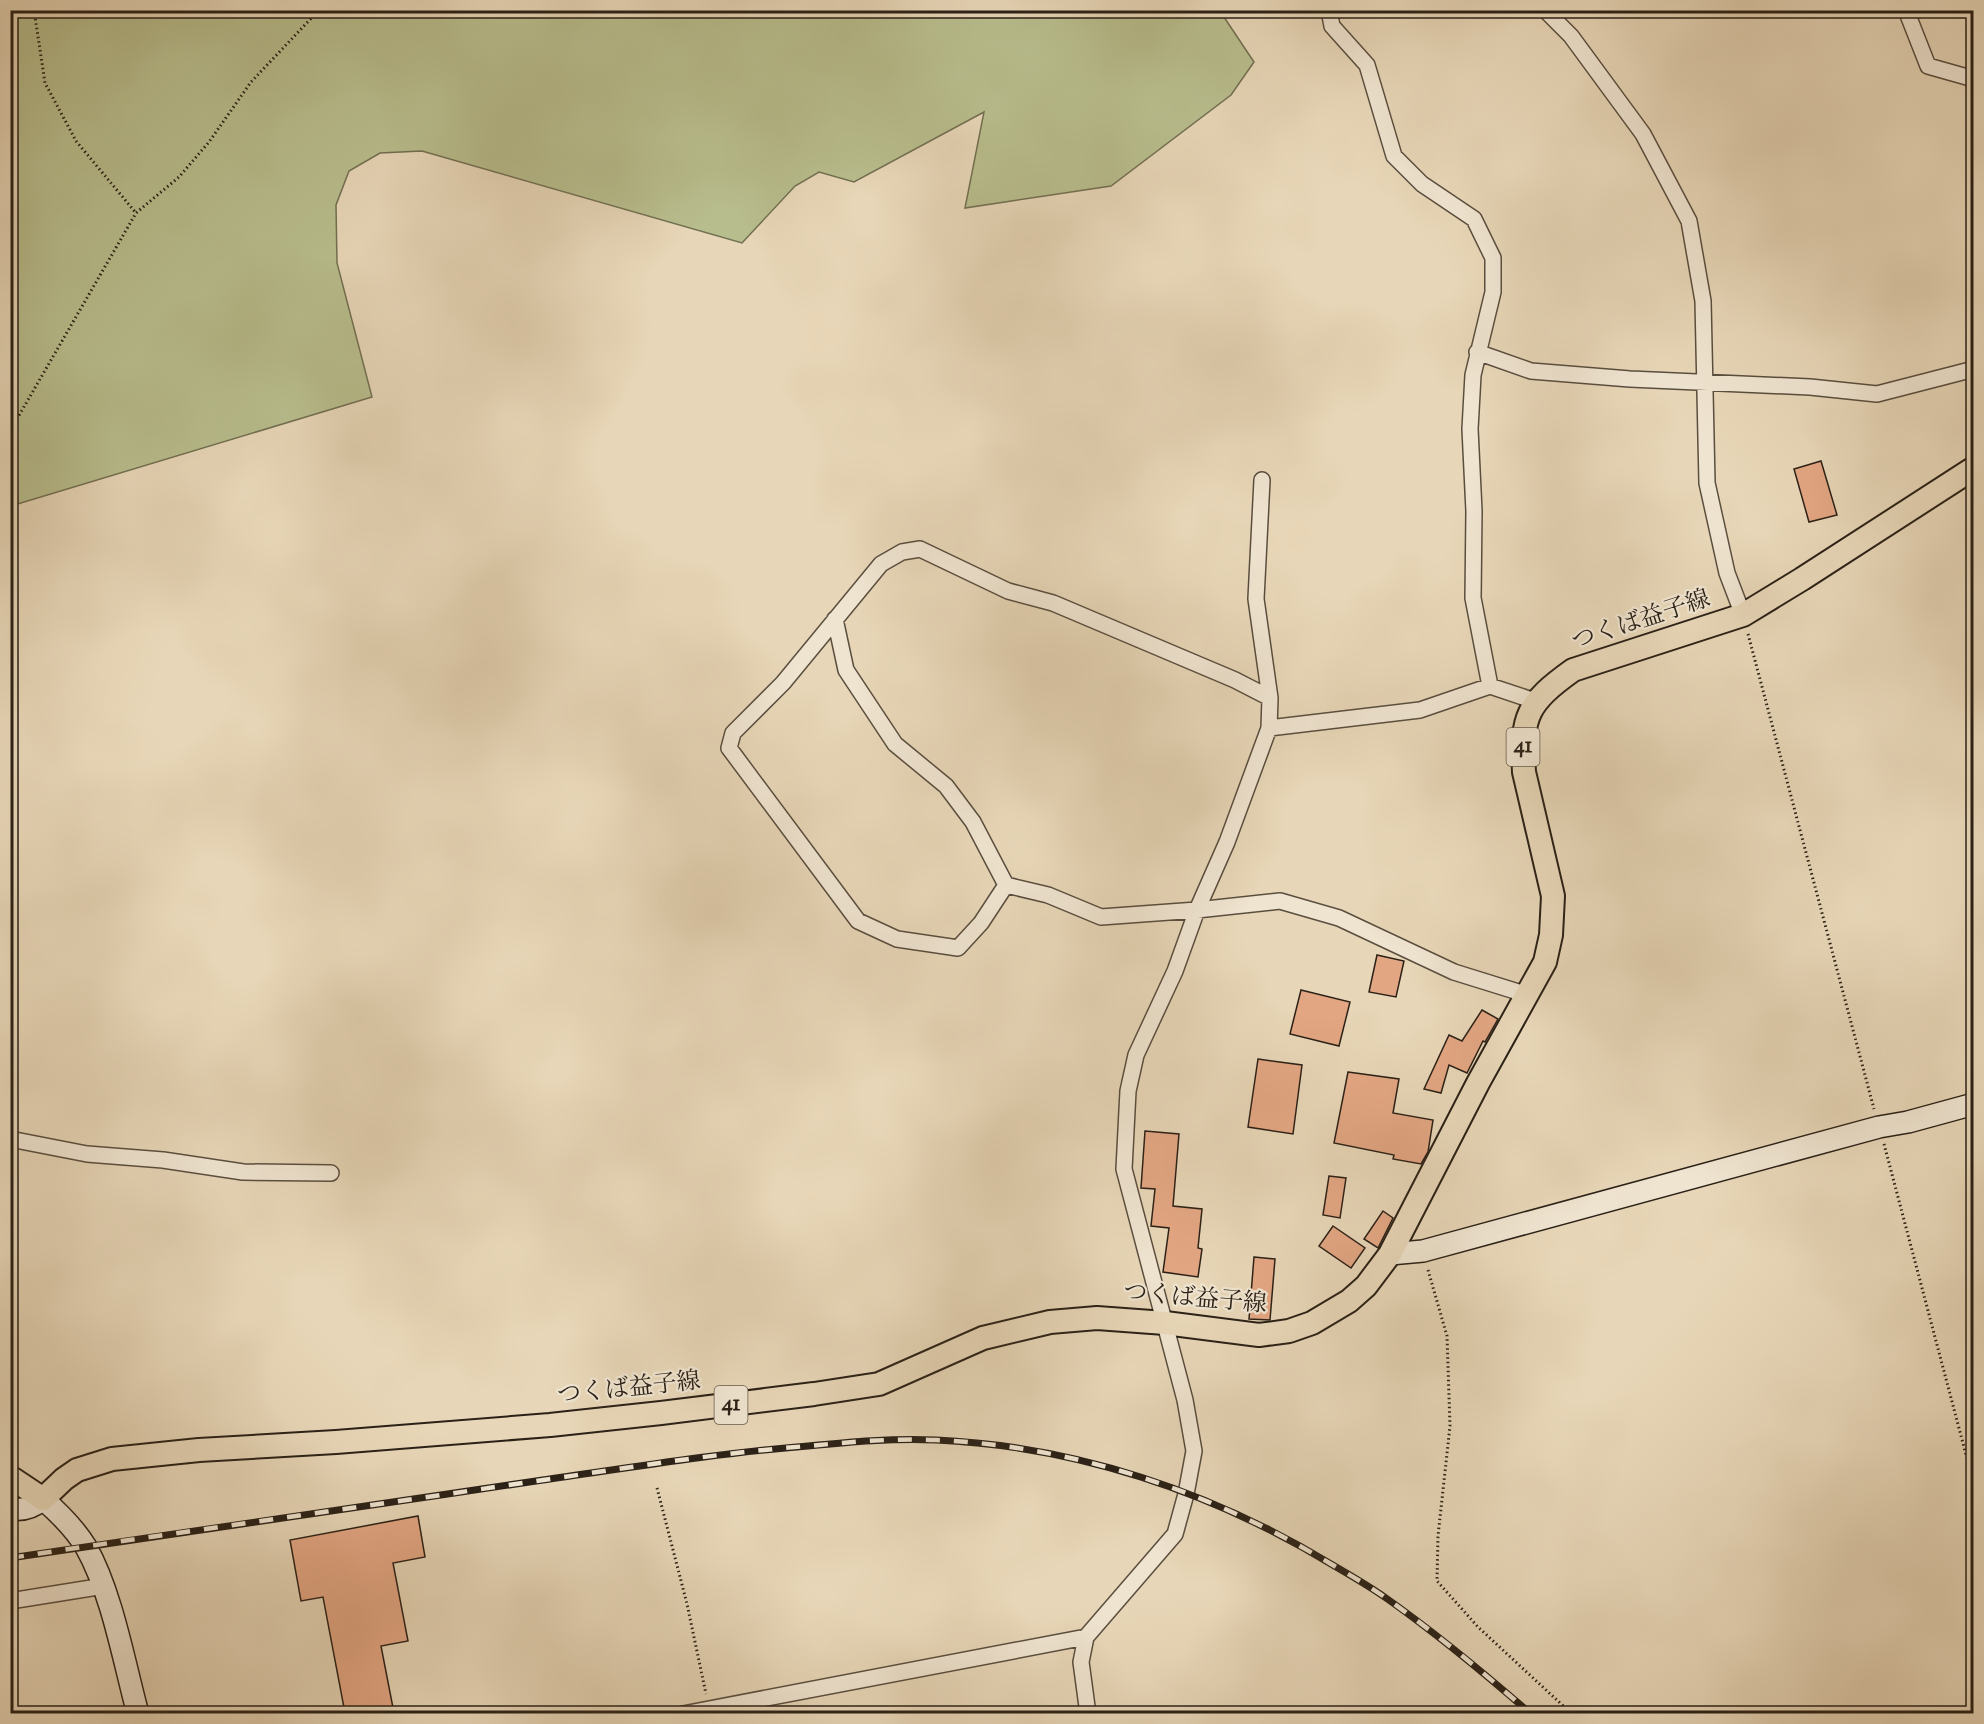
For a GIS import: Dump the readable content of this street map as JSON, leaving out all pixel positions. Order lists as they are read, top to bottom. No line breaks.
{"streets":{"main road":["つくば益子線","41"]}}
